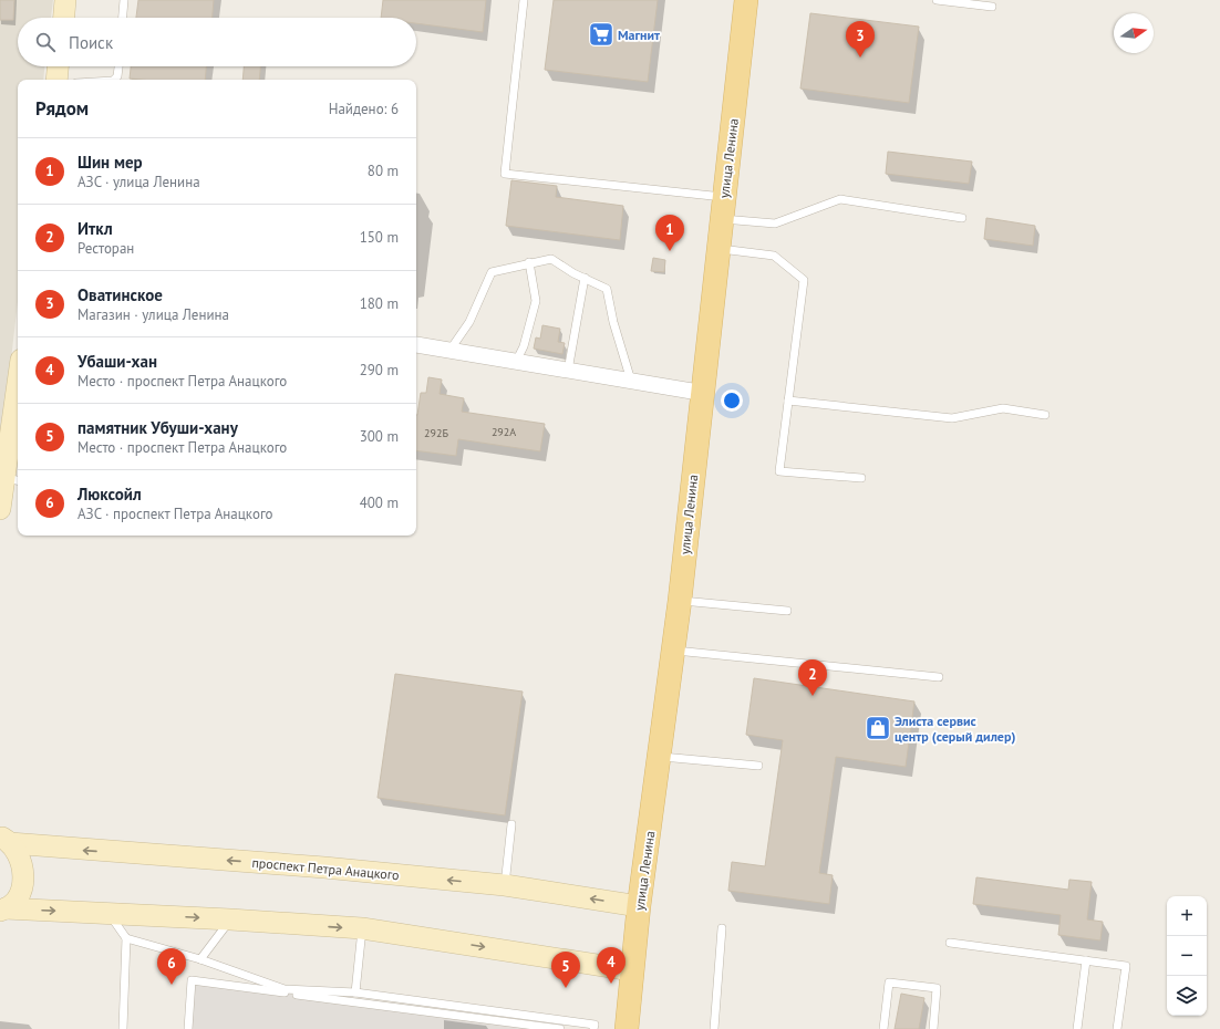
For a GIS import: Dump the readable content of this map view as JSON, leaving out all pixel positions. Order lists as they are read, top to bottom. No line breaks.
{"streets":{"main road":["улица Ленина","проспект Петра Анацкого"]},"crossings":[["улица Ленина","проспект Петра Анацкого"]],"places":{"supermarket":["Магнит"],"shop":["Элиста сервис центр (серый дилер)"]},"house_numbers":["292А","292Б"],"north":"right","page":{"search":"Поиск","pins":["3","1","2","4","6","5"],"heading":["Рядом","Найдено: 6"],"list":[{"mark":"1","name":"Шин мер","note":"АЗС · улица Ленина","value":"80 m"},{"mark":"2","name":"Иткл","note":"Ресторан","value":"150 m"},{"mark":"3","name":"Оватинское","note":"Магазин · улица Ленина","value":"180 m"},{"mark":"4","name":"Убаши-хан","note":"Место · проспект Петра Анацкого","value":"290 m"},{"mark":"5","name":"памятник Убуши-хану","note":"Место · проспект Петра Анацкого","value":"300 m"},{"mark":"6","name":"Люксойл","note":"АЗС · проспект Петра Анацкого","value":"400 m"}],"map_buttons":["+","−"]}}
